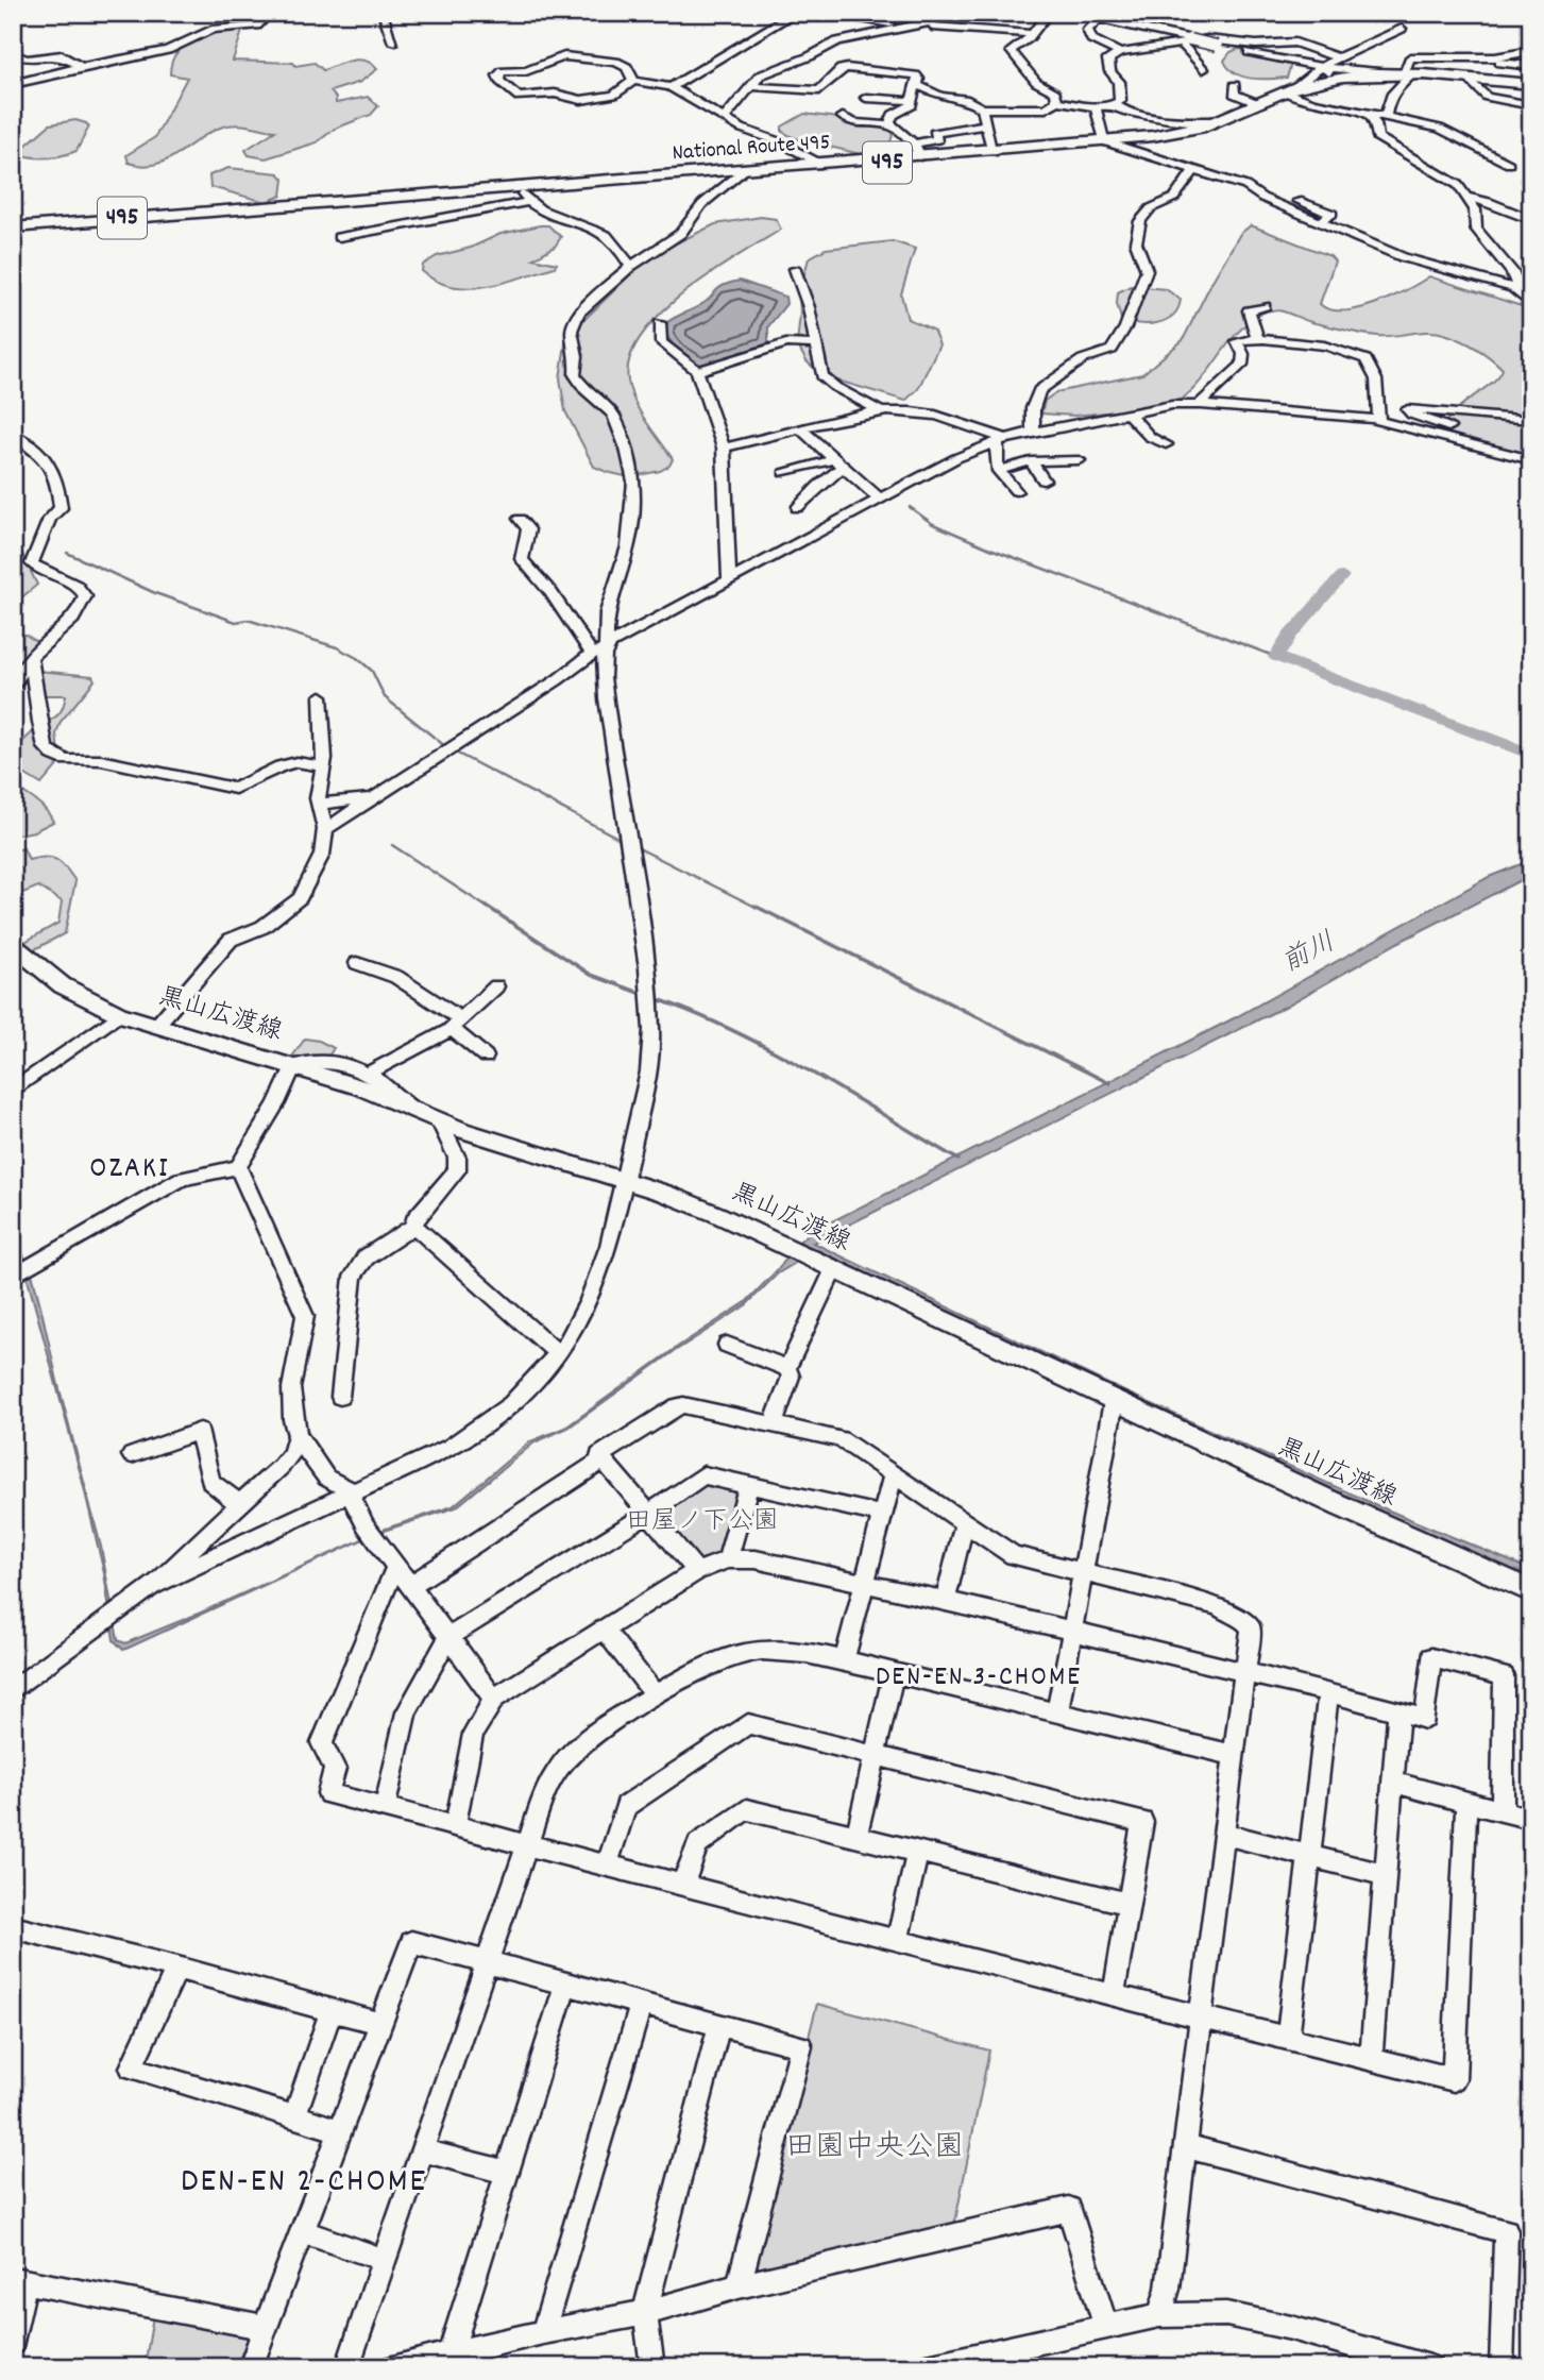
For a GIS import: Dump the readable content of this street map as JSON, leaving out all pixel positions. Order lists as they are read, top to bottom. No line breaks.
{"streets":{"highway":["National Route 495","495"],"main road":["黒山広渡線"]},"districts":["OZAKI","DEN-EN 3-CHOME","DEN-EN 2-CHOME"],"water":["前川"],"parks":["田屋ノ下公園","田園中央公園"]}
